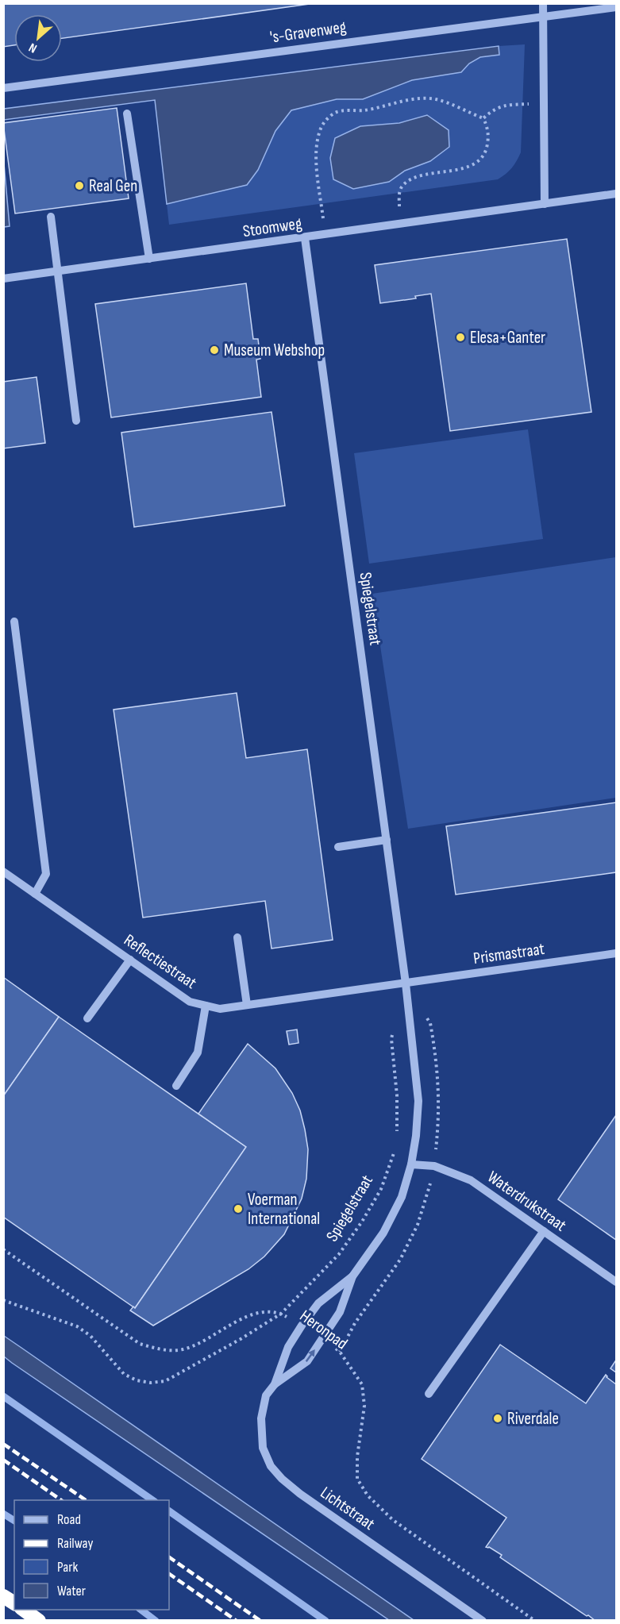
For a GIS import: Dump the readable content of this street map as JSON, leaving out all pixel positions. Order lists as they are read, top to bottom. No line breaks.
{"streets":{"street":["'s-Gravenweg","Stoomweg","Spiegelstraat","Prismastraat","Reflectiestraat","Waterdrukstraat","Lichtstraat"],"path":["Heronpad"]},"crossings":[["Stoomweg","Spiegelstraat"],["Spiegelstraat","Prismastraat"],["Spiegelstraat","Reflectiestraat"],["Spiegelstraat","Waterdrukstraat"],["Spiegelstraat","Heronpad"],["Spiegelstraat","Lichtstraat"],["Prismastraat","Reflectiestraat"]],"places":["Real Gen","Elesa+Ganter","Museum Webshop","Voerman International","Riverdale"],"legend":["Road","Railway","Park","Water"],"north":"bottom left"}
